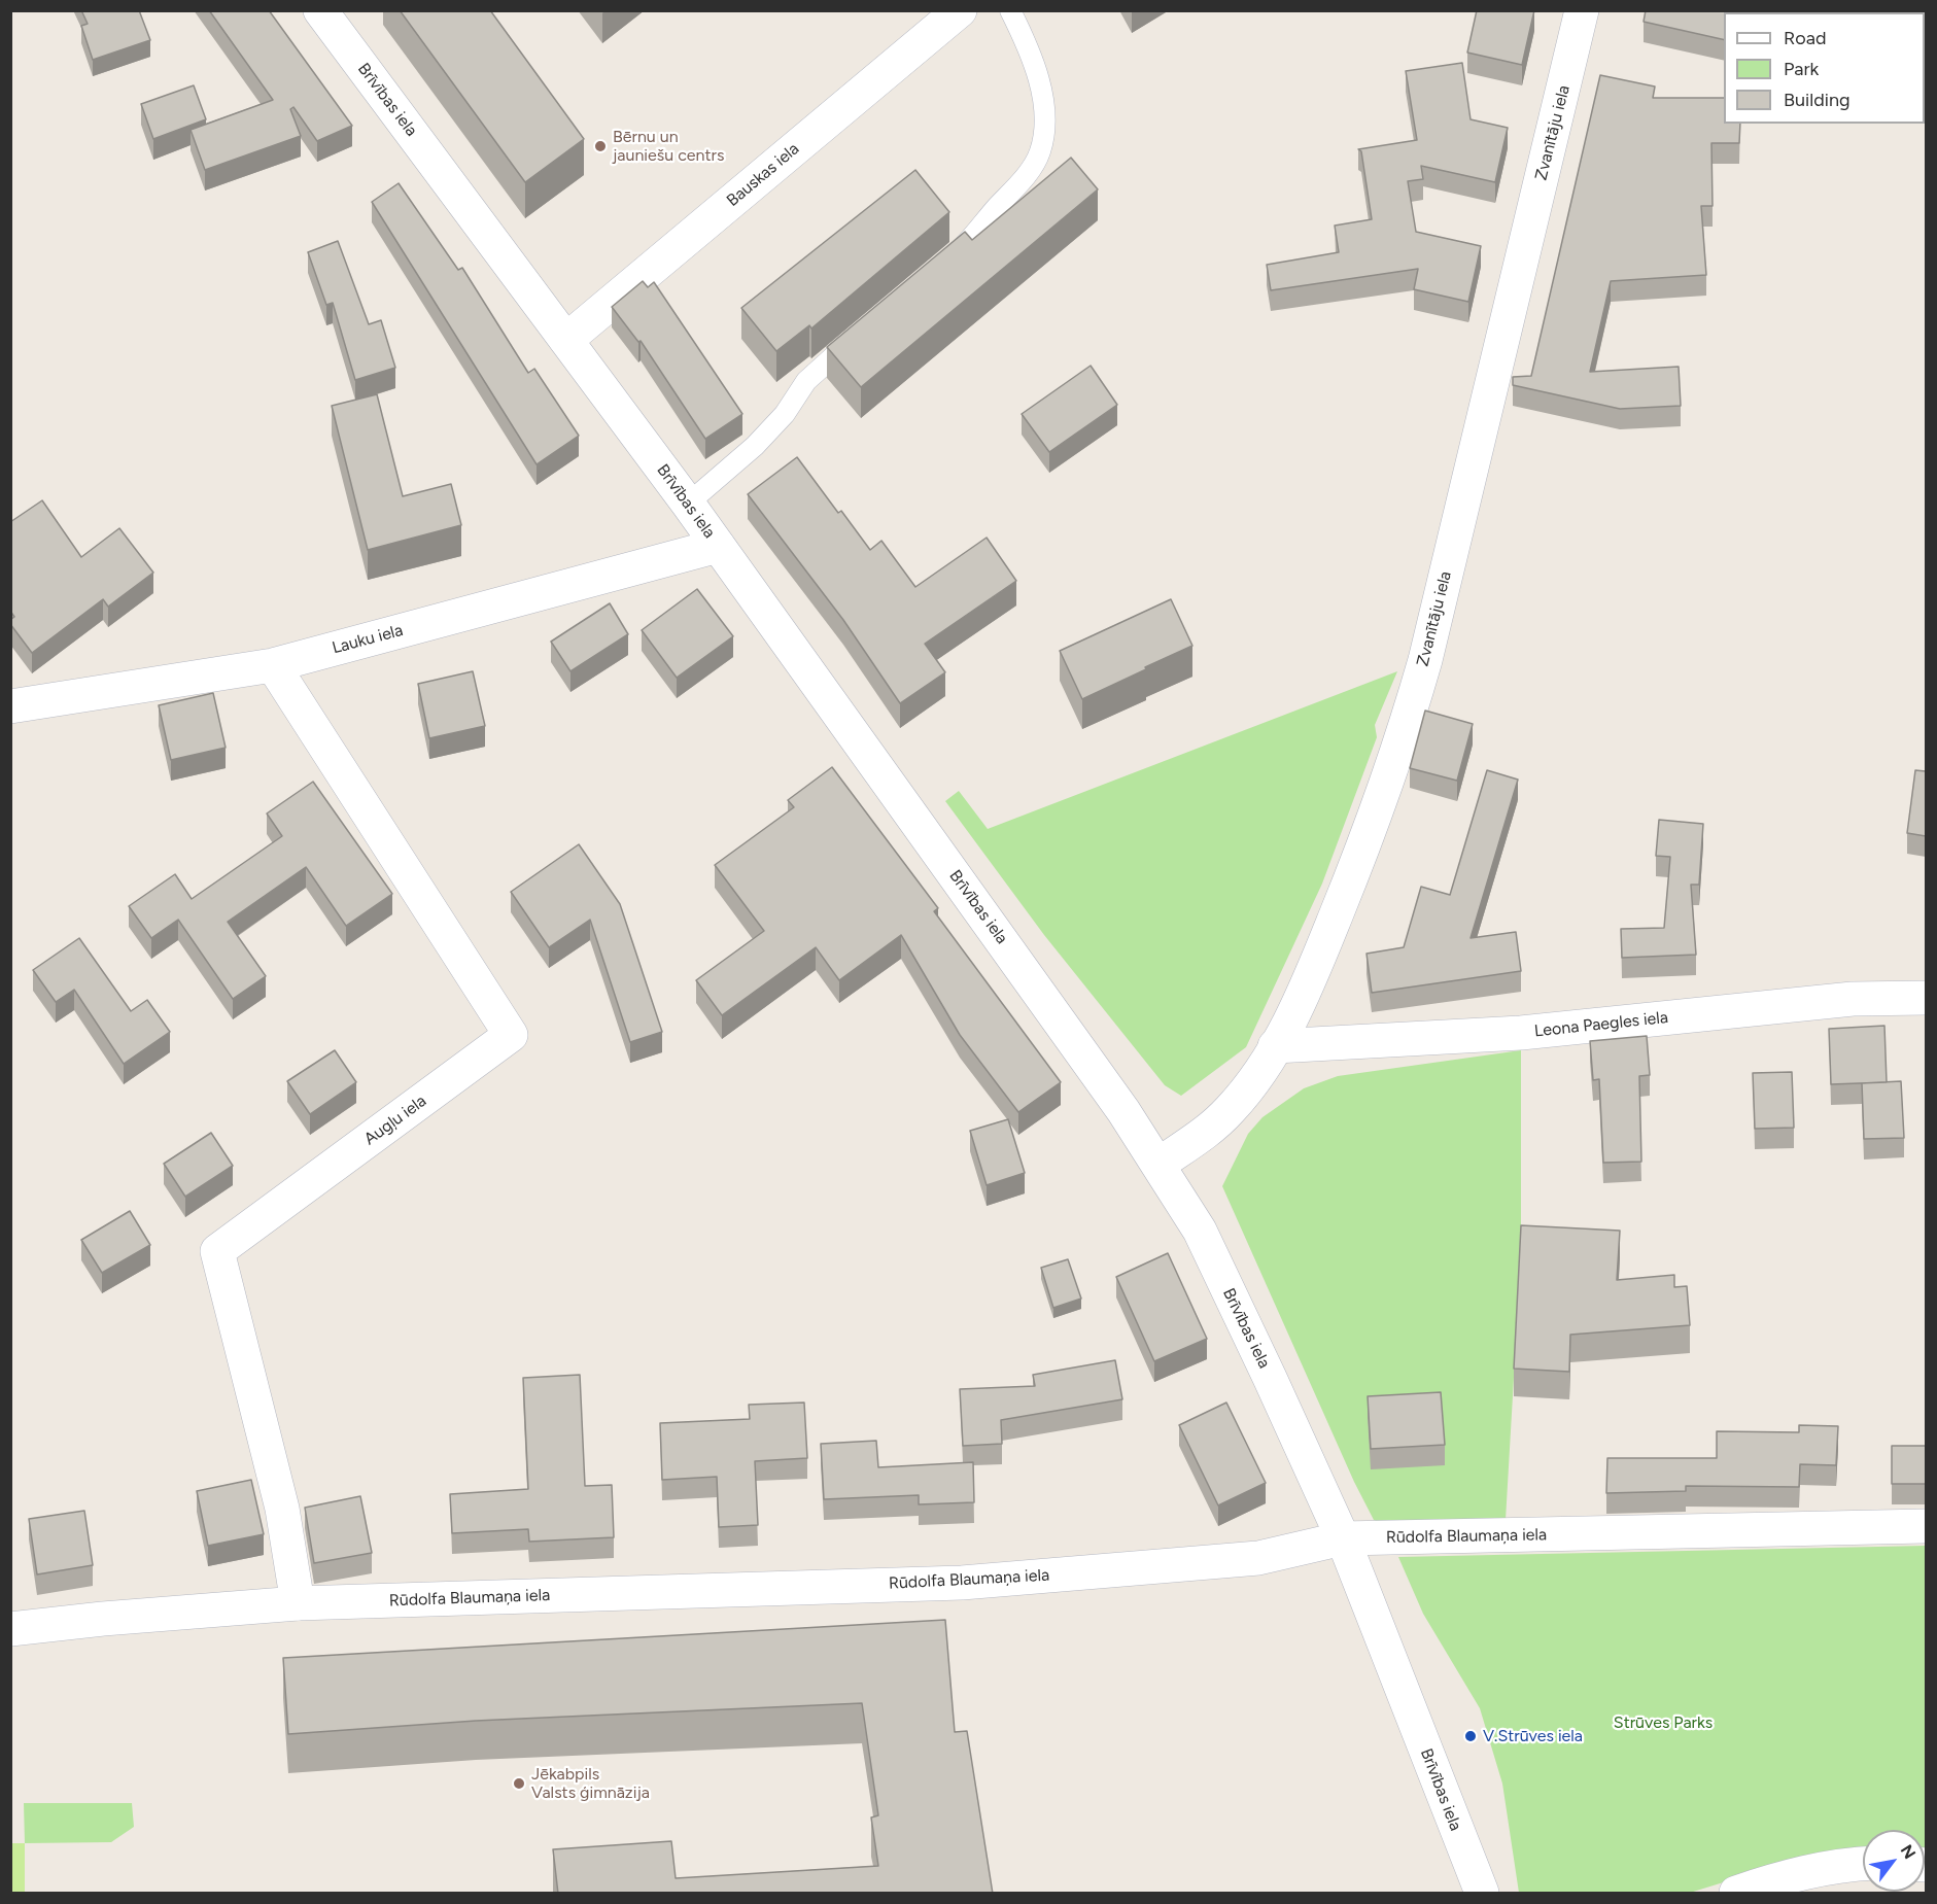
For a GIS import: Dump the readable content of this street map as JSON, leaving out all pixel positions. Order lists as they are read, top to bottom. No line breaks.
{"streets":{"street":["Brīvības iela","Zvanītāju iela","Bauskas iela","Lauku iela","Leona Paegles iela","Augļu iela","Rūdolfa Blaumaņa iela"]},"crossings":[["Brīvības iela","Zvanītāju iela"],["Brīvības iela","Bauskas iela"],["Brīvības iela","Lauku iela"],["Brīvības iela","Rūdolfa Blaumaņa iela"],["Zvanītāju iela","Leona Paegles iela"],["Lauku iela","Augļu iela"],["Augļu iela","Rūdolfa Blaumaņa iela"]],"parks":["Strūves Parks"],"places":["Bērnu un jauniešu centrs","V.Strūves iela","Jēkabpils Valsts ģimnāzija"],"legend":["Road","Park","Building"],"north":"top right"}
